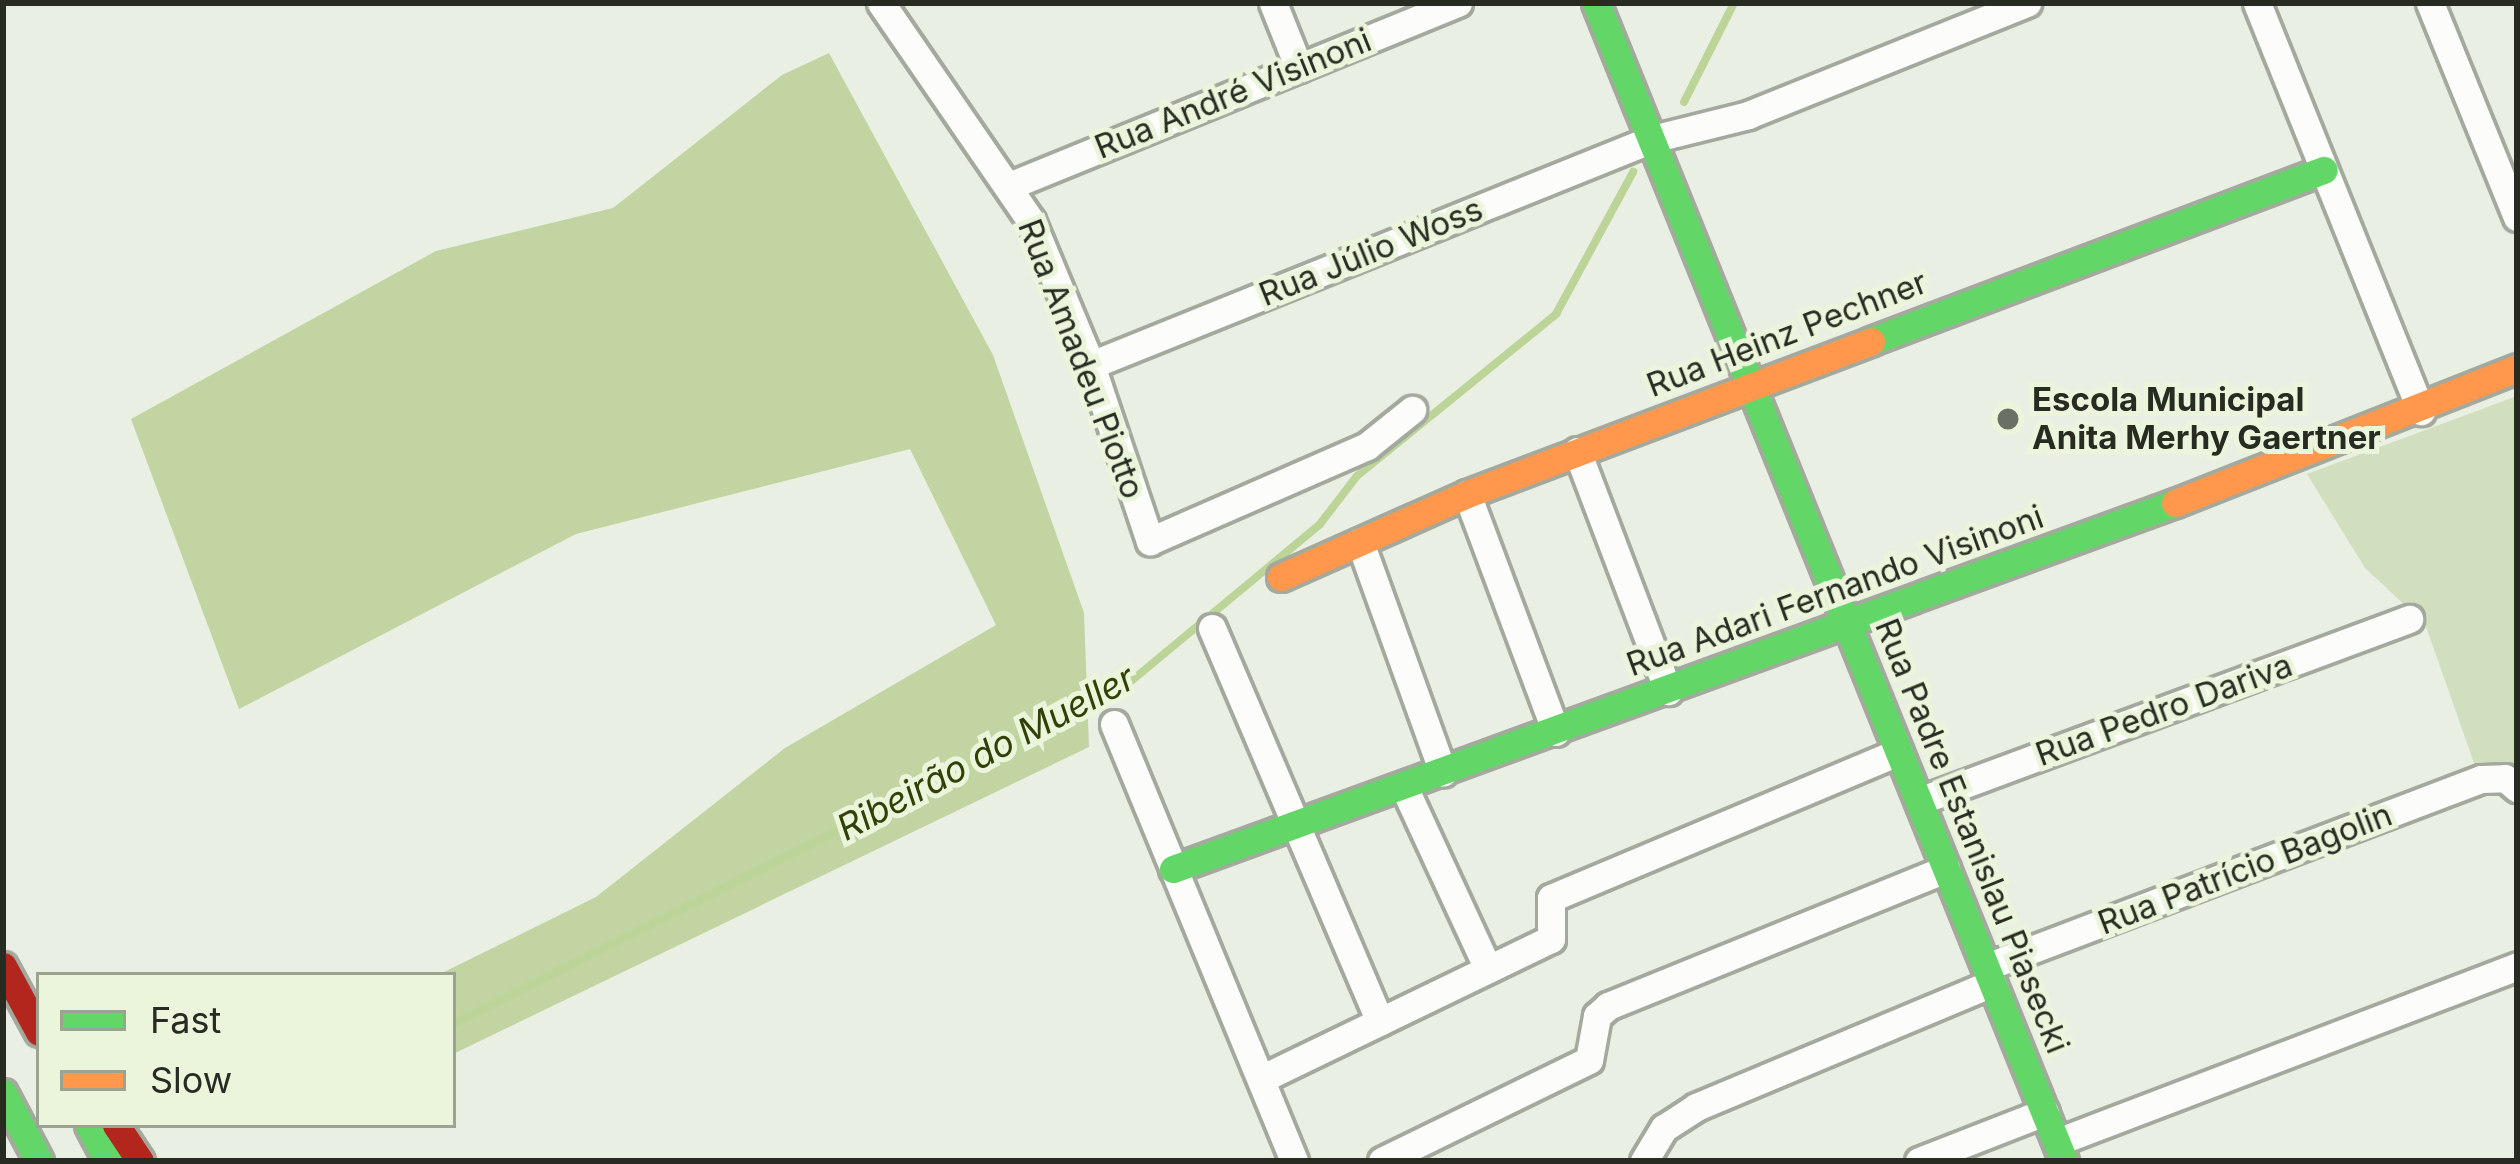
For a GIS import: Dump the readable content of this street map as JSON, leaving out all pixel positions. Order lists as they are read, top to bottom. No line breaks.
{"streets":{"main road":["Rua Heinz Pechner","Rua Adari Fernando Visinoni","Rua Padre Estanislau Piasecki"],"street":["Rua André Visinoni","Rua Júlio Woss","Rua Amadeu Piotto","Rua Pedro Dariva","Rua Patrício Bagolin"]},"crossings":[["Rua André Visinoni","Rua Amadeu Piotto"],["Rua Júlio Woss","Rua Amadeu Piotto"],["Rua Júlio Woss","Rua Padre Estanislau Piasecki"],["Rua Heinz Pechner","Rua Padre Estanislau Piasecki"],["Rua Adari Fernando Visinoni","Rua Padre Estanislau Piasecki"],["Rua Pedro Dariva","Rua Padre Estanislau Piasecki"],["Rua Padre Estanislau Piasecki","Rua Patrício Bagolin"]],"water":["Ribeirão do Mueller"],"places":["Escola Municipal Anita Merhy Gaertner"],"legend":["Fast","Slow"]}
